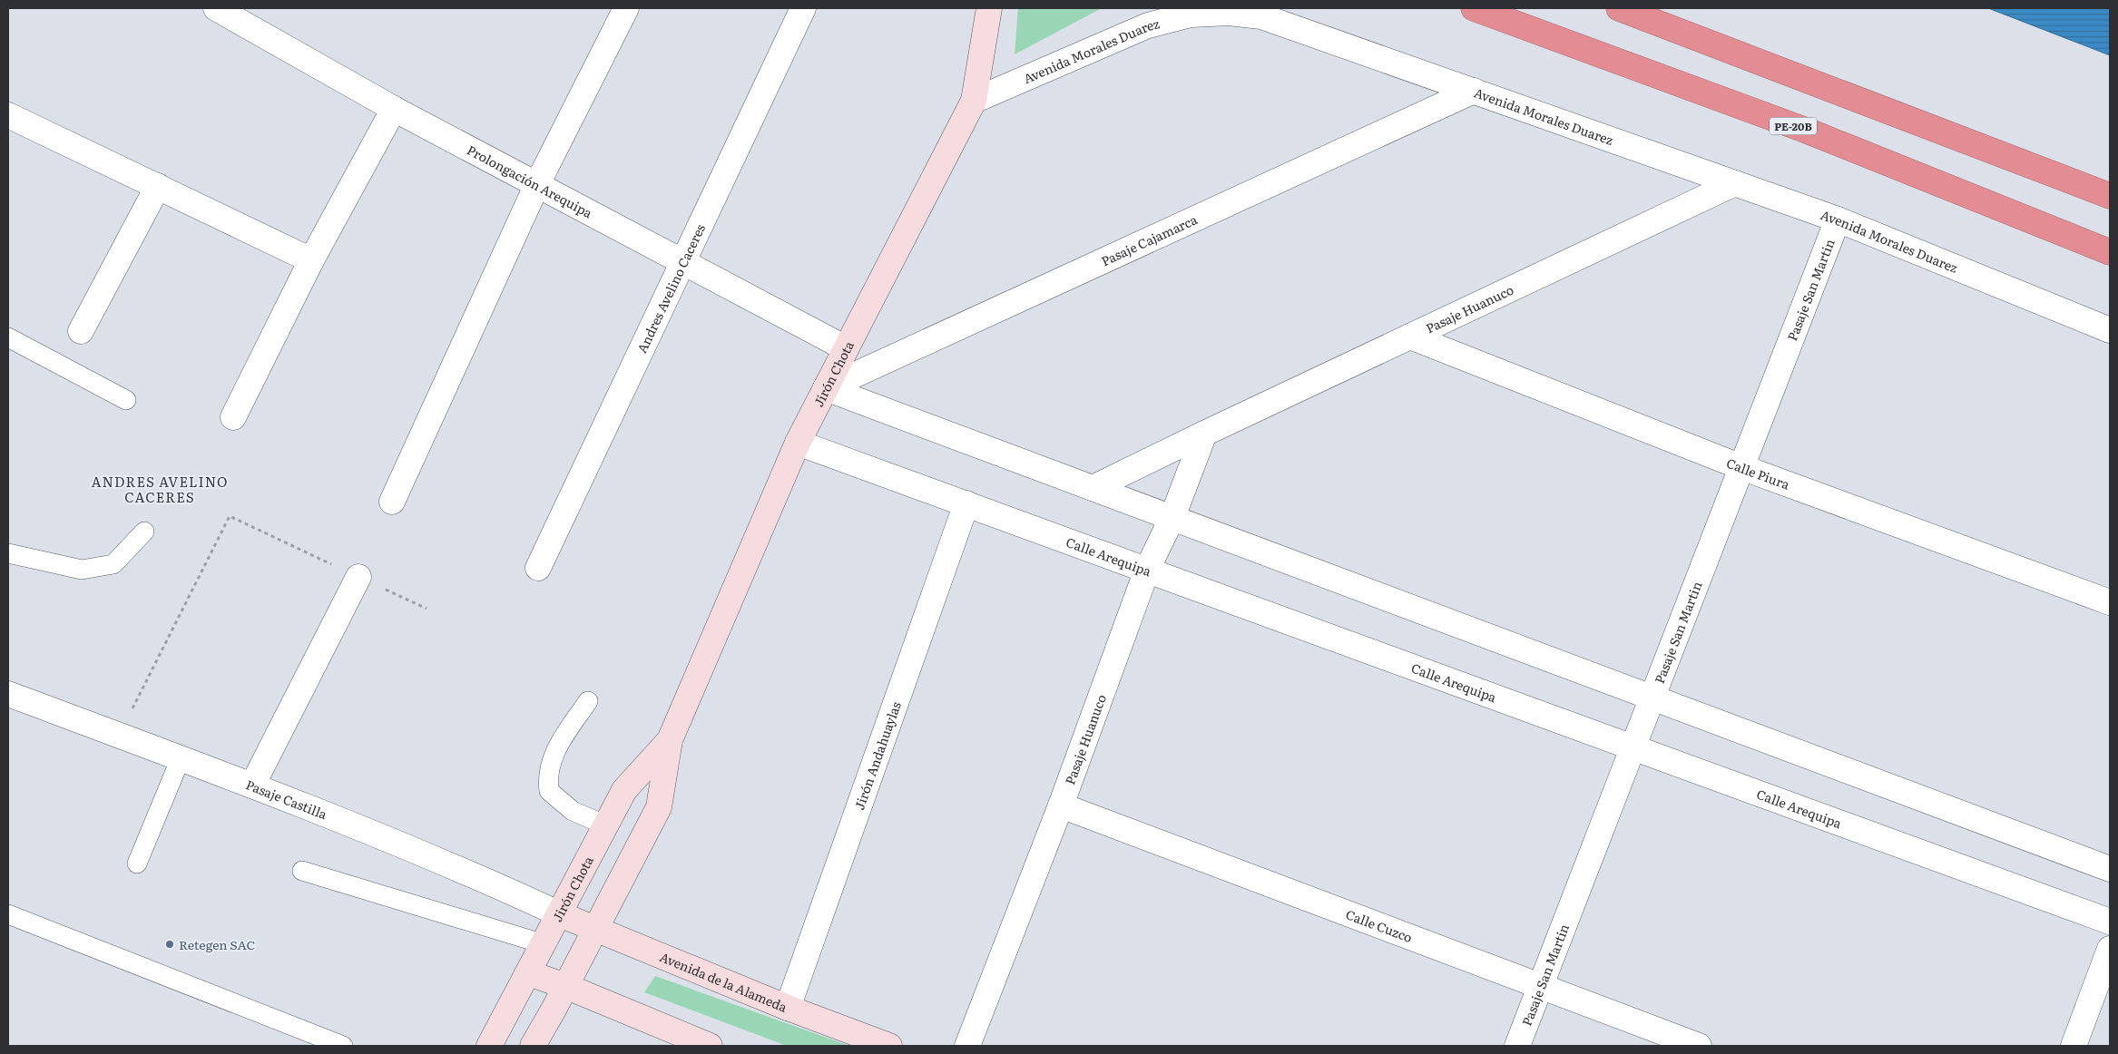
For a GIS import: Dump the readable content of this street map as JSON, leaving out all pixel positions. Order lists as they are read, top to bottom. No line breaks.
{"streets":{"highway":["PE-20B"],"street":["Avenida Morales Duarez","Prolongación Arequipa","Pasaje Cajamarca","Andres Avelino Caceres","Pasaje San Martin","Pasaje Huanuco","Jirón Chota","Calle Piura","Calle Arequipa","Jirón Andahuaylas","Pasaje Castilla","Calle Cuzco","Avenida de la Alameda"]},"crossings":[["Avenida Morales Duarez","Pasaje Cajamarca"],["Avenida Morales Duarez","Pasaje San Martin"],["Avenida Morales Duarez","Pasaje Huanuco"],["Avenida Morales Duarez","Jirón Chota"],["Prolongación Arequipa","Andres Avelino Caceres"],["Prolongación Arequipa","Jirón Chota"],["Pasaje Cajamarca","Jirón Chota"],["Pasaje San Martin","Calle Piura"],["Pasaje San Martin","Calle Arequipa"],["Pasaje San Martin","Calle Cuzco"],["Pasaje Huanuco","Calle Piura"],["Pasaje Huanuco","Calle Arequipa"],["Pasaje Huanuco","Calle Cuzco"],["Jirón Chota","Calle Arequipa"],["Jirón Chota","Pasaje Castilla"],["Jirón Chota","Avenida de la Alameda"],["Calle Arequipa","Jirón Andahuaylas"],["Jirón Andahuaylas","Avenida de la Alameda"],["Pasaje Castilla","Avenida de la Alameda"]],"districts":["ANDRES AVELINO CACERES"],"places":["Retegen SAC"]}
